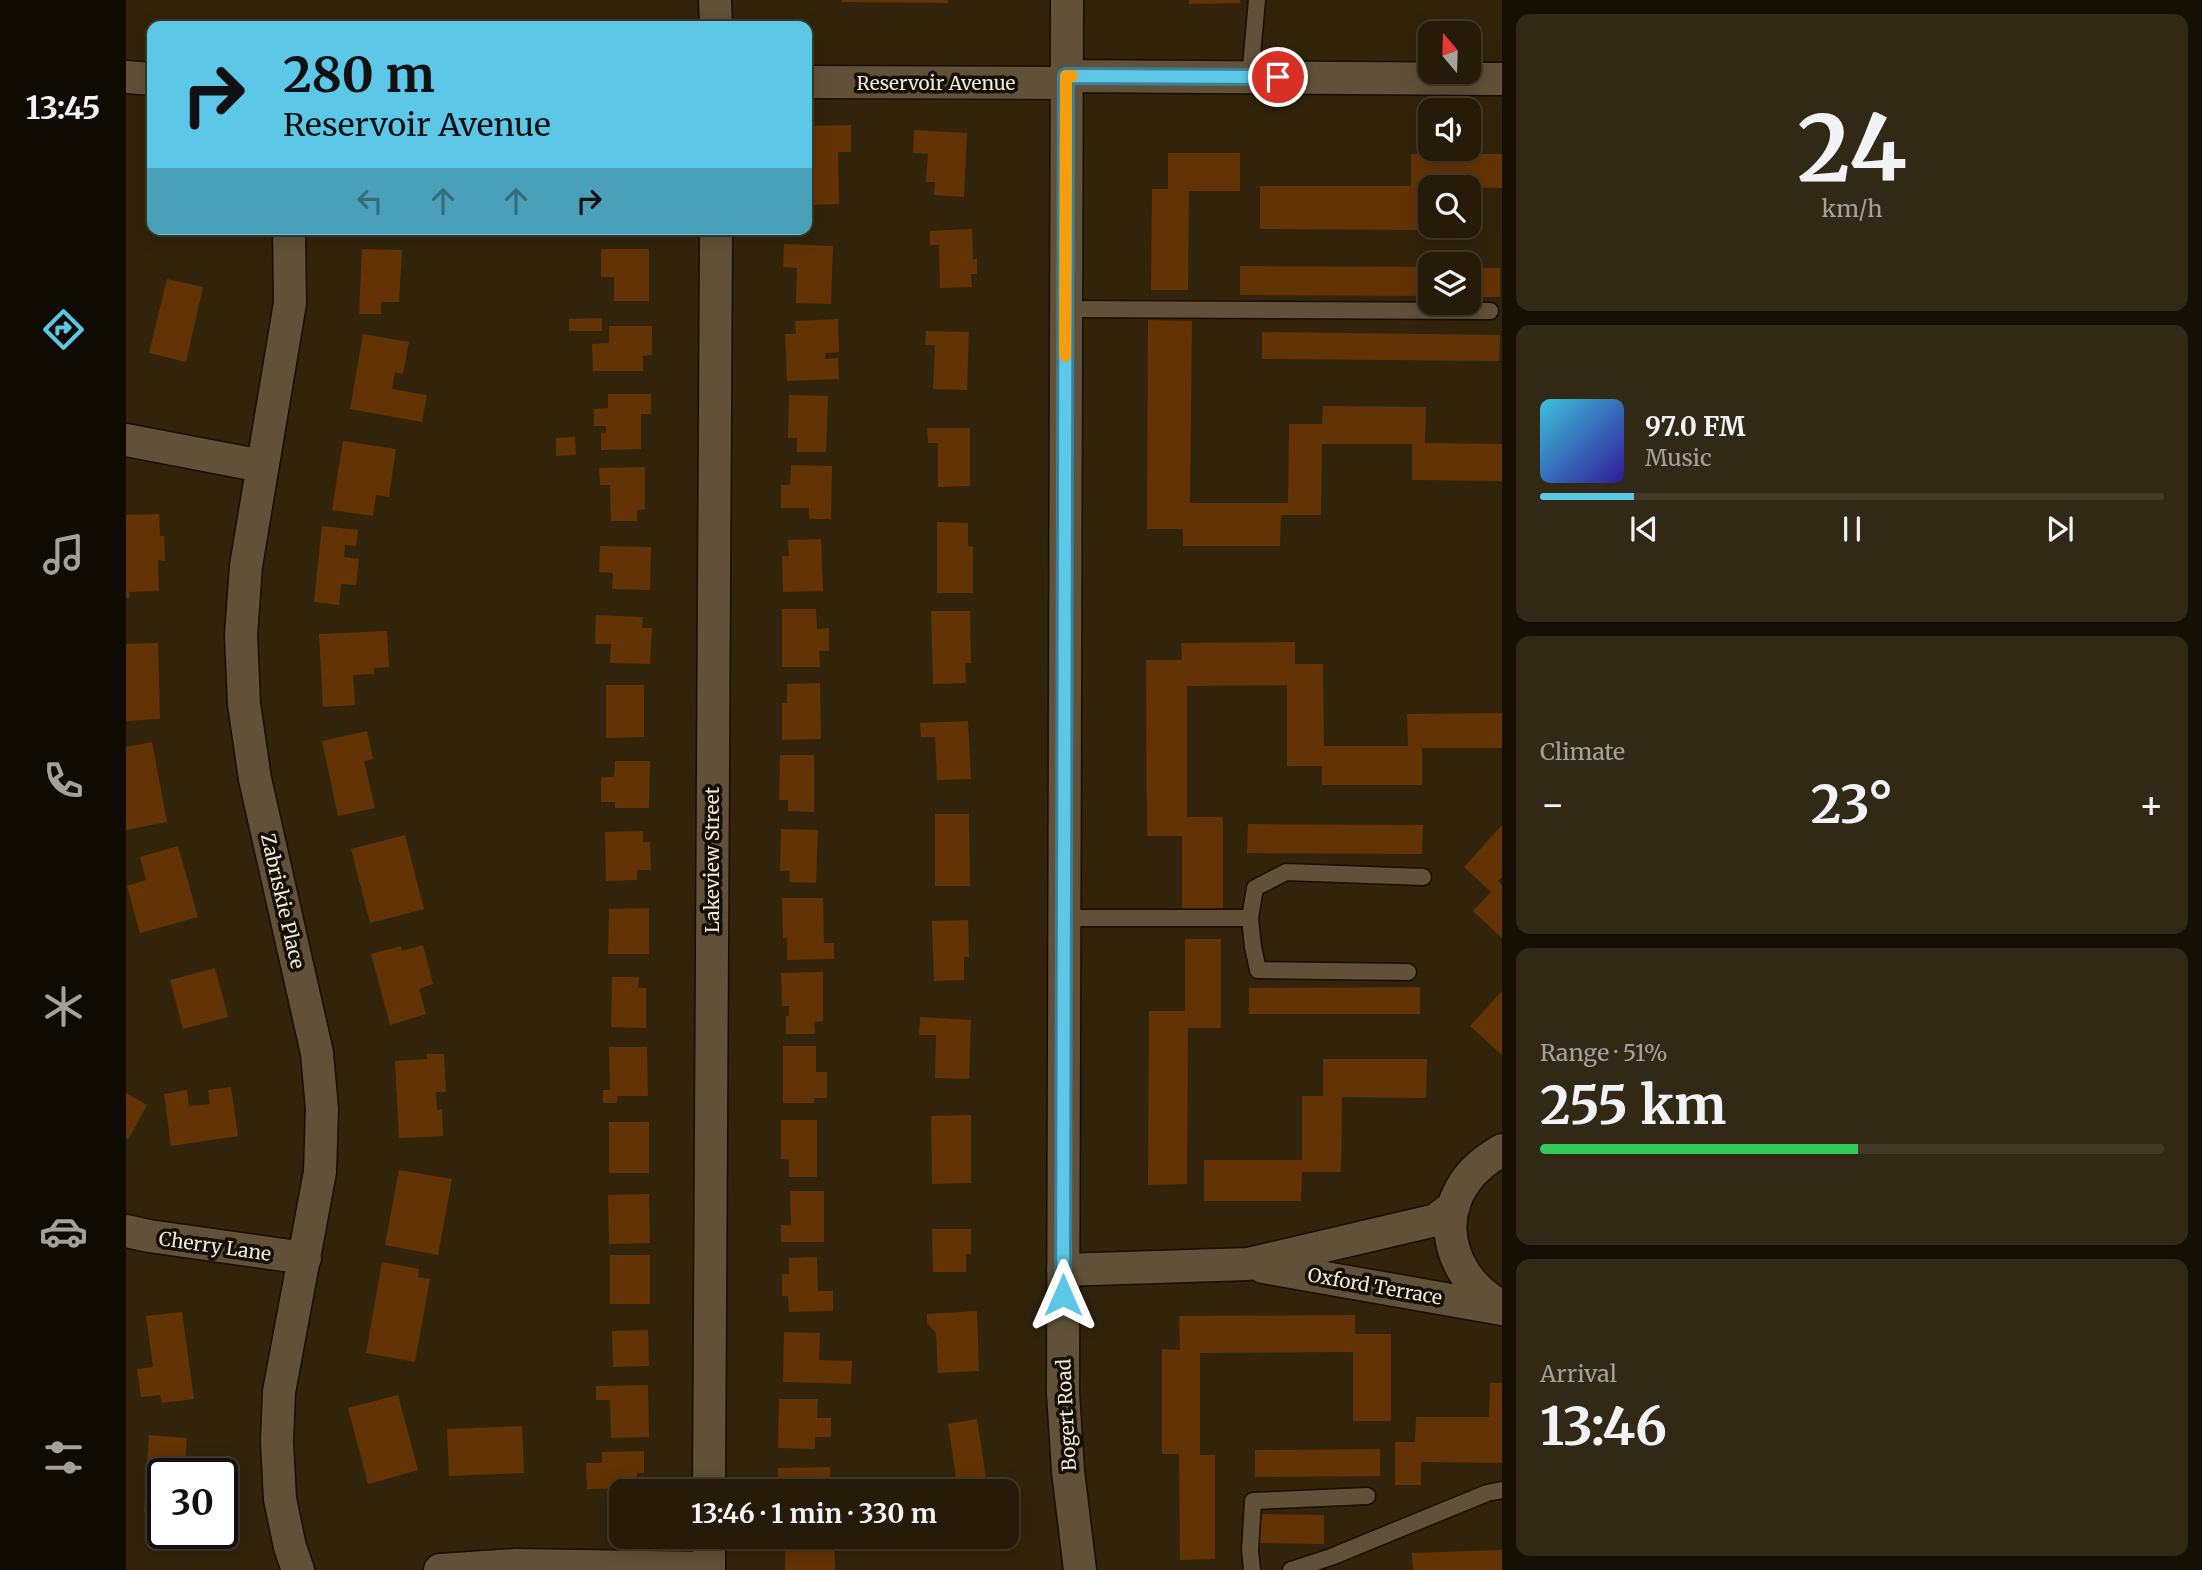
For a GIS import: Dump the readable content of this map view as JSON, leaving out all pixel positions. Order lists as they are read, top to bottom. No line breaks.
{"streets":{"street":["Reservoir Avenue","Lakeview Street","Zabriskie Place","Cherry Lane","Oxford Terrace","Bogert Road"]},"crossings":[["Reservoir Avenue","Bogert Road"],["Zabriskie Place","Cherry Lane"],["Oxford Terrace","Bogert Road"]],"north":"top","page":{"tabs":"13:45","tile":[["24","km/h"],"Climate",["Range · 51%","255 km"],["Arrival","13:46"]],"turn":["280 m","Reservoir Avenue"],"song":["97.0 FM","Music"],"heat":["−","23°","+"],"limit":"30","trip":"13:46 · 1 min · 330 m"}}
